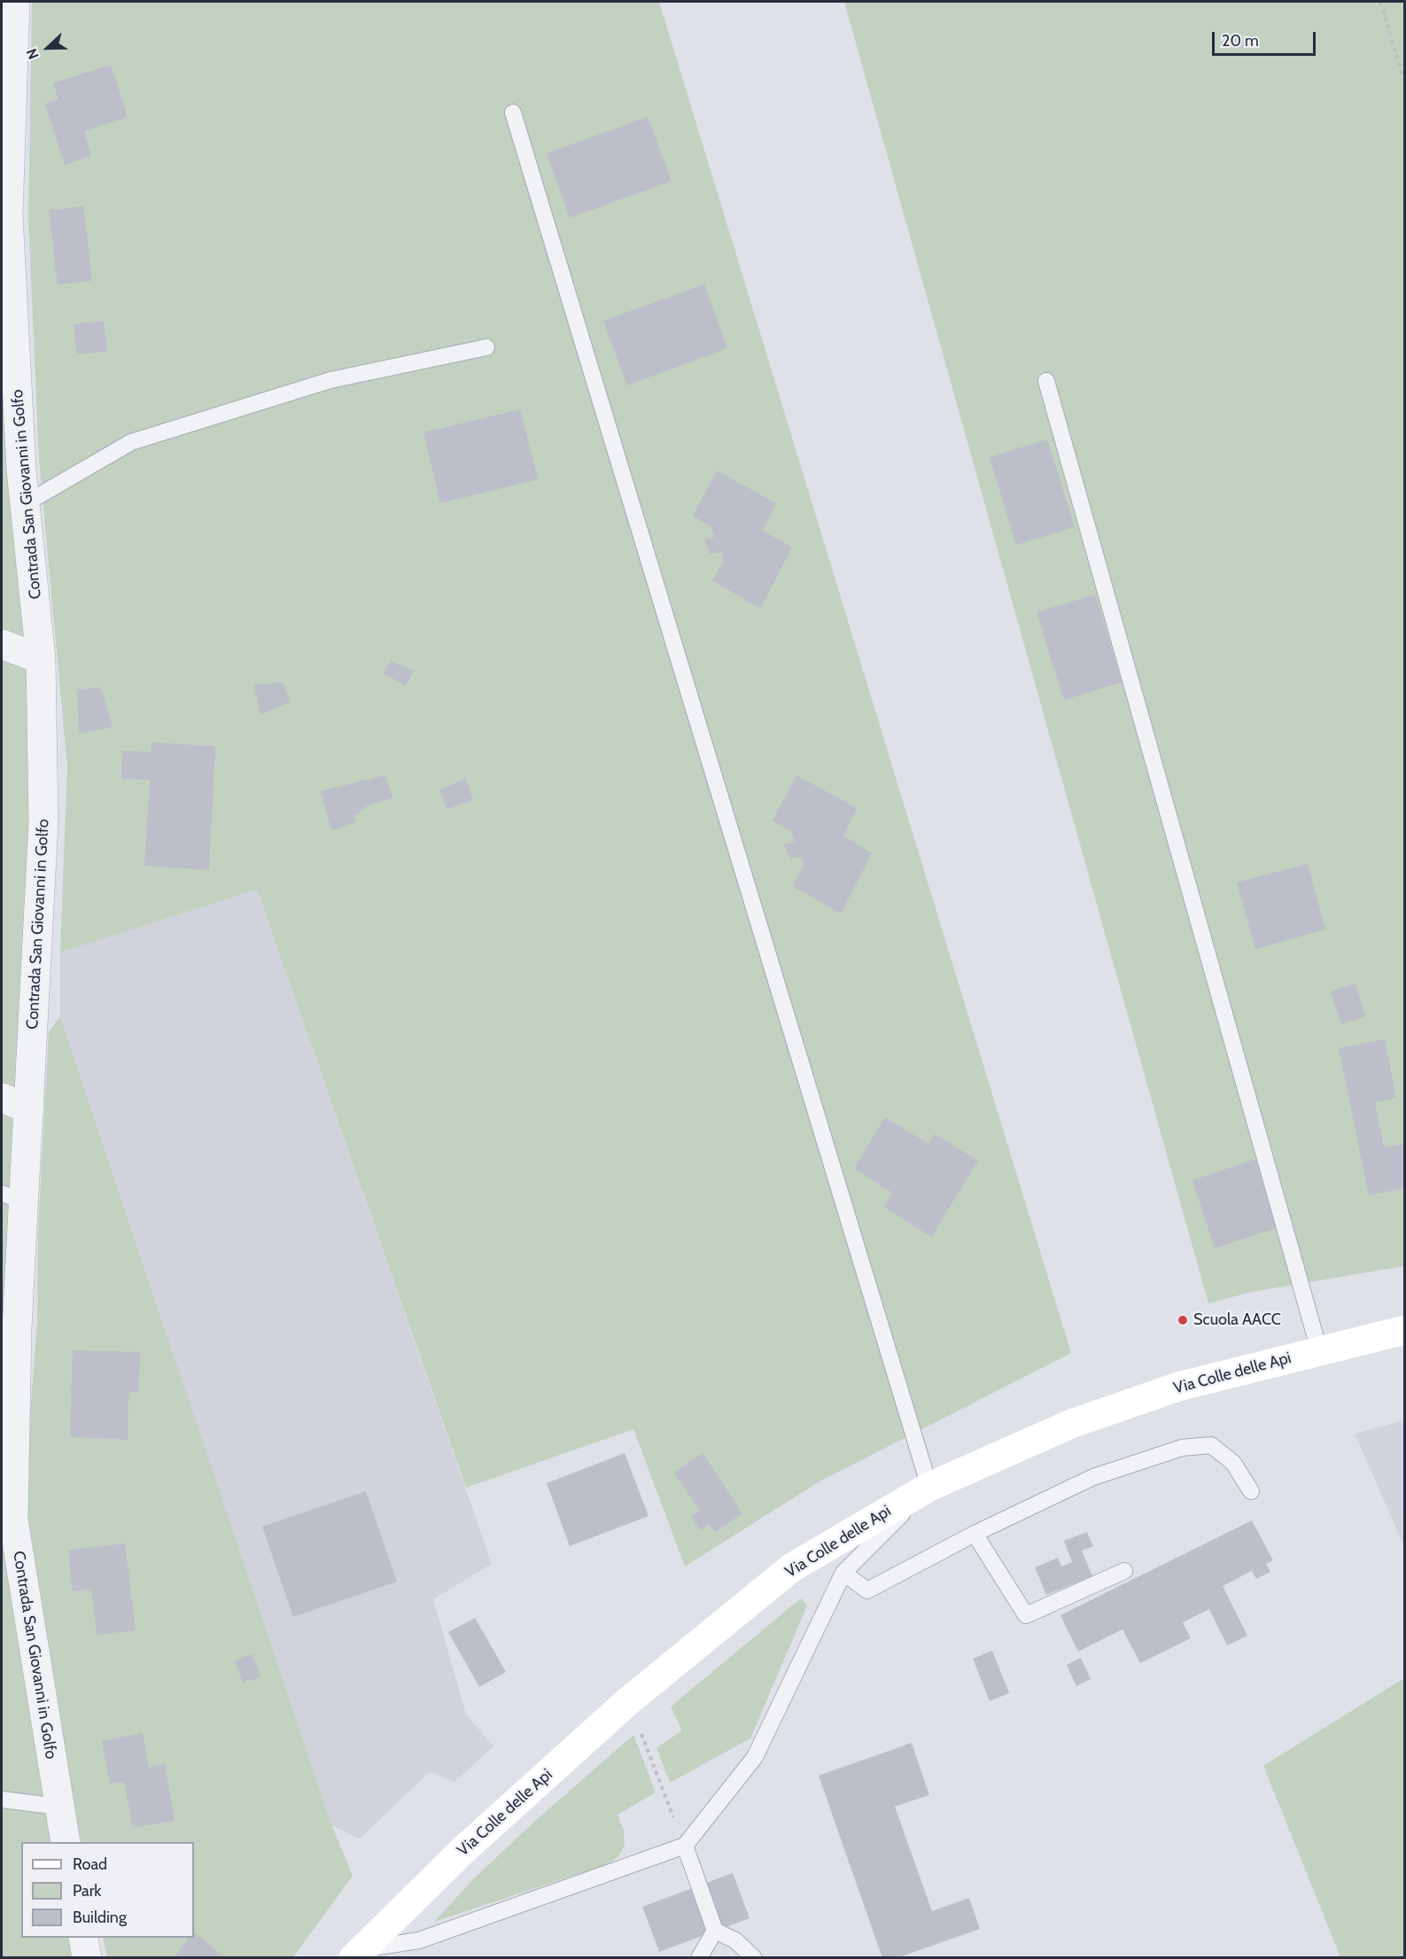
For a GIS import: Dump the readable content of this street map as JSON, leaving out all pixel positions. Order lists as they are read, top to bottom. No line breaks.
{"streets":{"main road":["Via Colle delle Api"],"street":["Contrada San Giovanni in Golfo"]},"places":["Scuola AACC"],"legend":["Road","Park","Building"],"scale_bar":"20 m","north":"left"}
